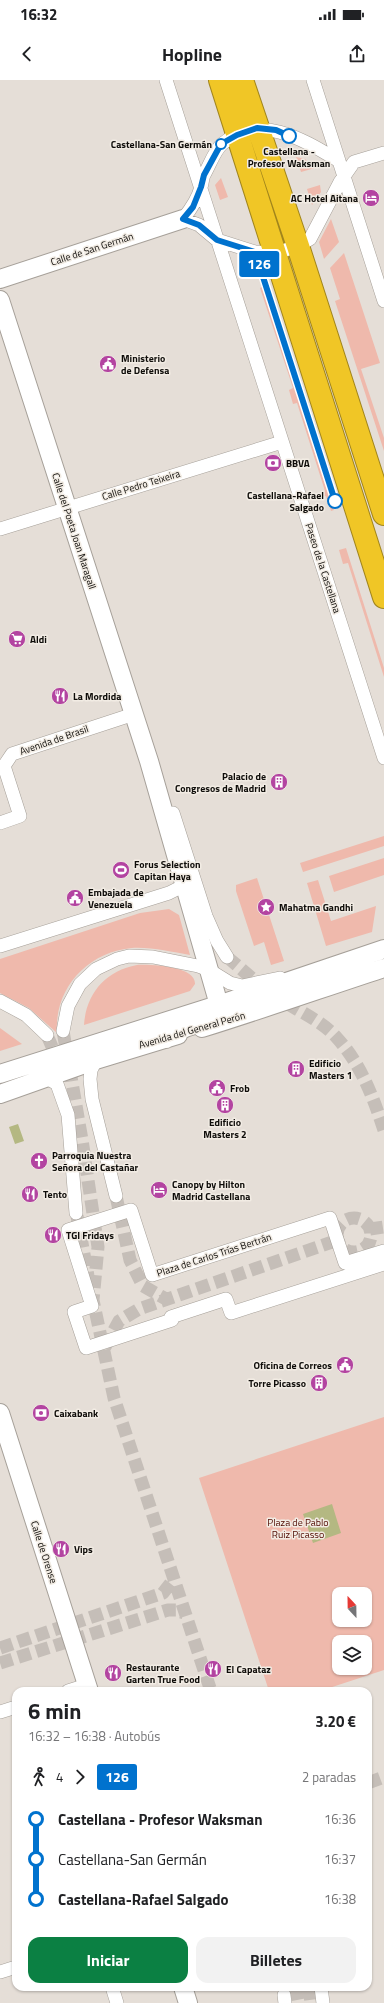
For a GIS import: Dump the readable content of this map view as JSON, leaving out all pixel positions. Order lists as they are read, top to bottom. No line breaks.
{"streets":{"street":["Calle de San Germán","Calle Pedro Teixeira","Calle del Poeta Joan Maragall","Paseo de la Castellana","Avenida de Brasil","Avenida del General Perón","Plaza de Carlos Trías Bertrán","Calle de Orense"]},"crossings":[["Calle Pedro Teixeira","Calle del Poeta Joan Maragall"],["Calle Pedro Teixeira","Paseo de la Castellana"],["Calle del Poeta Joan Maragall","Avenida de Brasil"],["Calle del Poeta Joan Maragall","Avenida del General Perón"]],"parks":["Plaza de Pablo Ruiz Picasso"],"places":{"other":["Castellana - Profesor Waksman","Castellana-San Germán","Castellana-Rafael Salgado"],"hotel":["AC Hotel Aitana","Canopy by Hilton Madrid Castellana"],"public building":["Ministerio de Defensa","Embajada de Venezuela","Frob","Oficina de Correos"],"bank":["BBVA","Caixabank"],"supermarket":["Aldi"],"restaurant":["La Mordida","Tento","TGI Fridays","Vips","El Capataz","Restaurante Garten True Food"],"building":["Palacio de Congresos de Madrid","Edificio Masters 1","Edificio Masters 2","Torre Picasso"],"sports":["Forus Selection Capitan Haya"],"place":["Mahatma Gandhi"],"church":["Parroquia Nuestra Señora del Castañar"]},"lines":["bus line 126"],"north":"top","page":{"status":"16:32","header":"Hopline","on_map":"126","heading":["6 min","16:32 – 16:38 · Autobús","3.20 €"],"legs":["4","126","2 paradas"],"list":[{"name":"Castellana - Profesor Waksman","value":"16:36"},{"name":"Castellana-San Germán","value":"16:37"},{"name":"Castellana-Rafael Salgado","value":"16:38"}],"buttons":["Iniciar","Billetes"]}}
